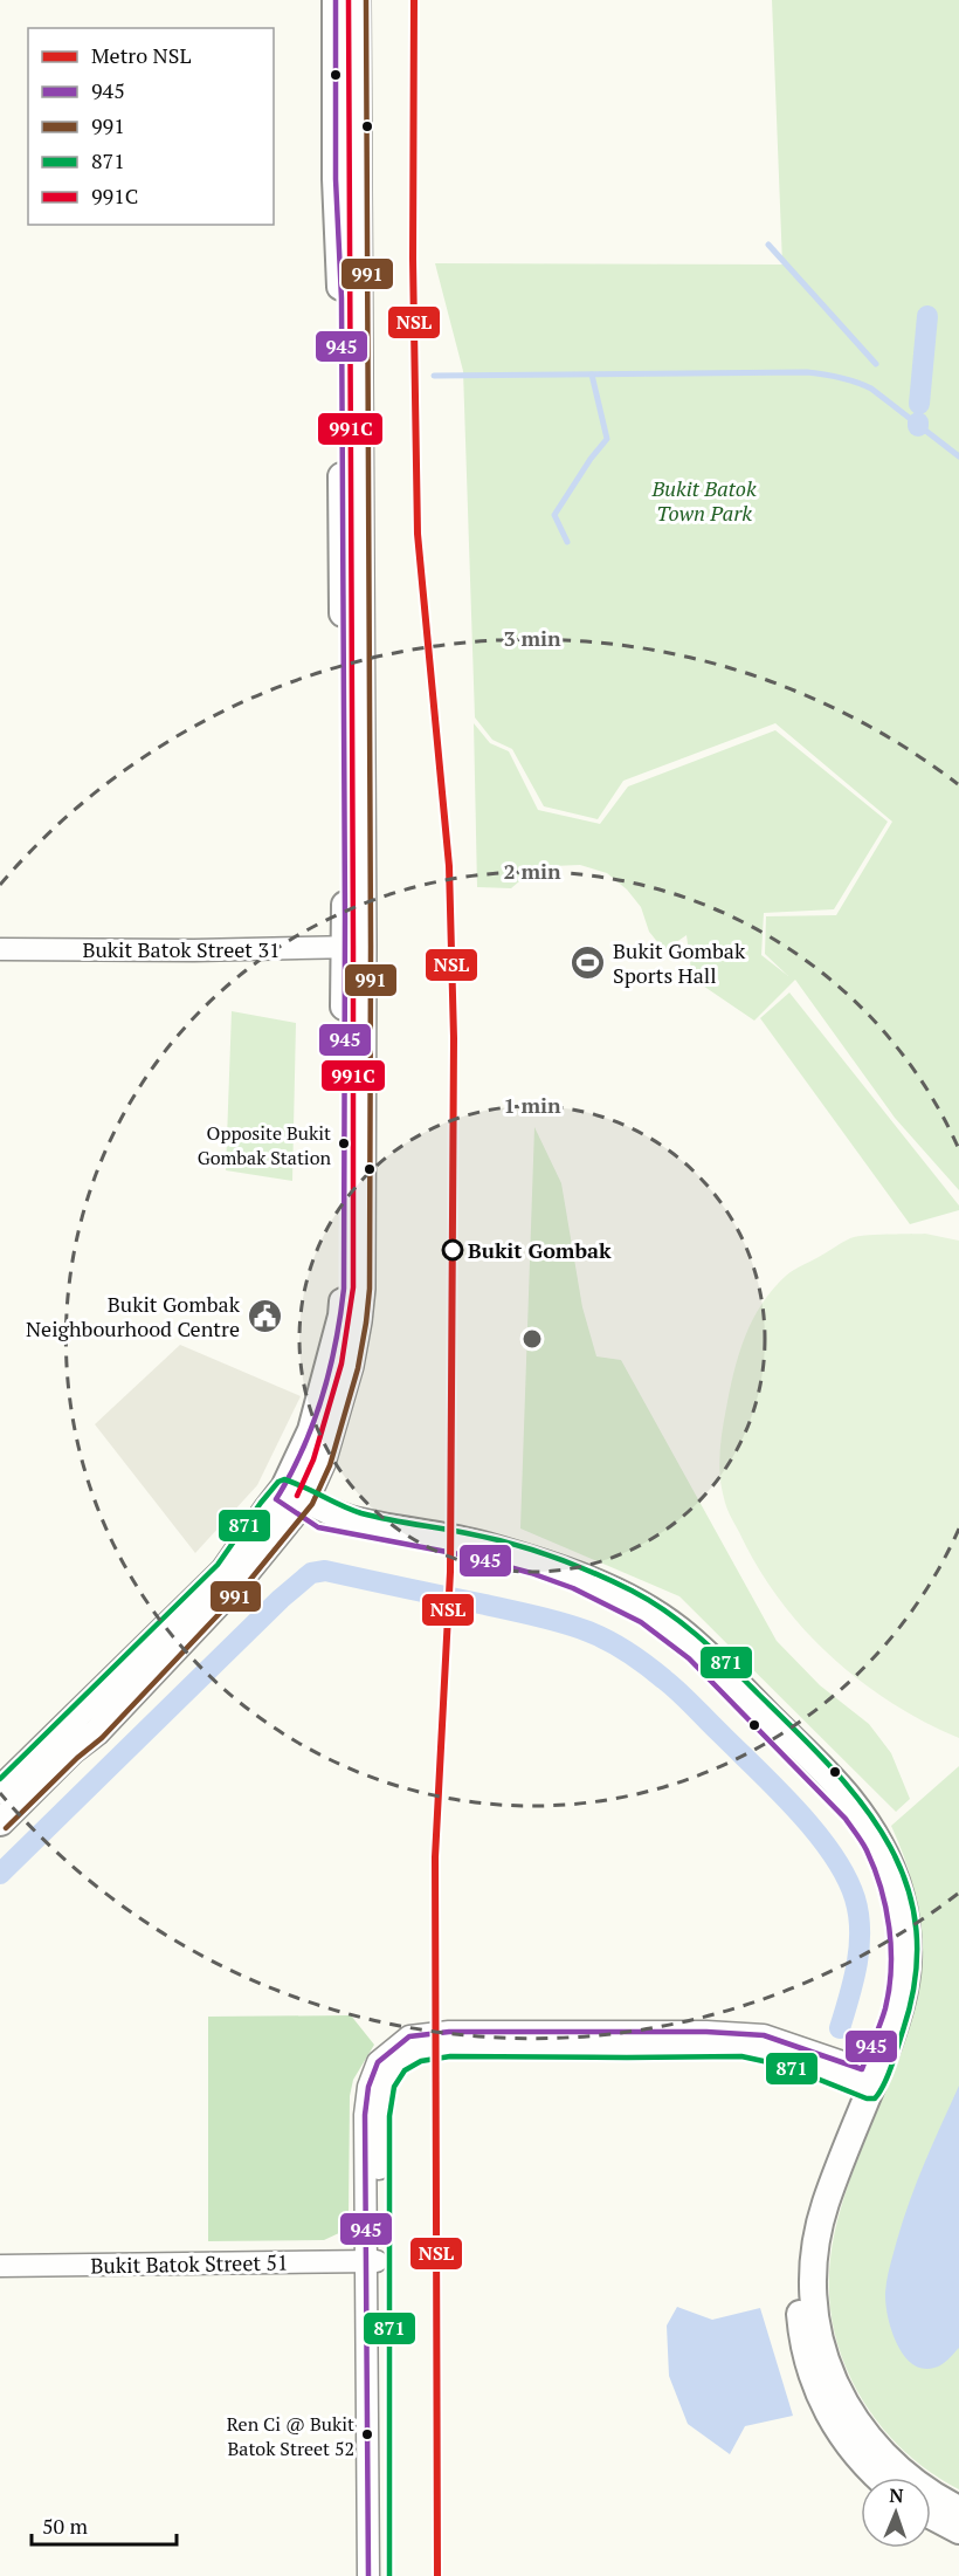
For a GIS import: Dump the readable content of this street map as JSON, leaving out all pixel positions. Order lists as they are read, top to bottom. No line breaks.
{"streets":{"street":["Bukit Batok Street 31","Bukit Batok Street 51"]},"parks":["Bukit Batok Town Park"],"places":{"sports":["Bukit Gombak Sports Hall"],"other":["Opposite Bukit Gombak Station","Bukit Gombak","Ren Ci @ Bukit Batok Street 52"],"public building":["Bukit Gombak Neighbourhood Centre"]},"lines":["metro line NSL","transit line 945","transit line 991","transit line 991C","transit line 871"],"legend":["Metro NSL","945","991","871","991C"],"scale_bar":"50 m","north":"top","rings":["3 min","2 min","1 min"]}
